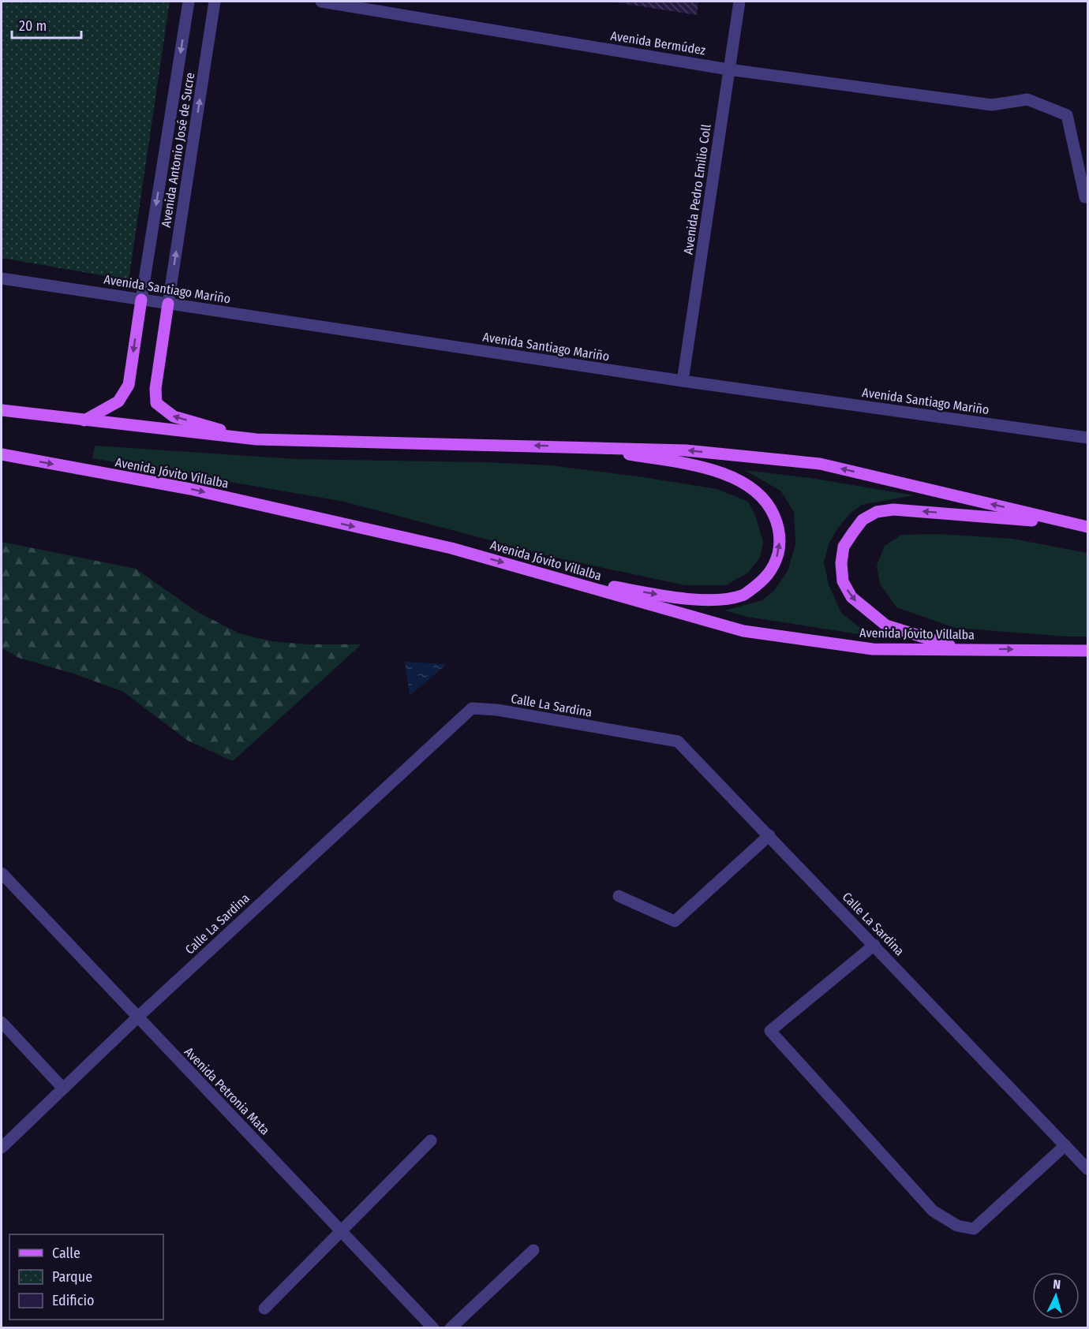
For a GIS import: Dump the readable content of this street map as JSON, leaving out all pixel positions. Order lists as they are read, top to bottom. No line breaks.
{"streets":{"main road":["Avenida Jóvito Villalba"],"street":["Avenida Bermúdez","Avenida Antonio José de Sucre","Avenida Pedro Emilio Coll","Avenida Santiago Mariño","Calle La Sardina","Avenida Petronia Mata"]},"crossings":[["Avenida Bermúdez","Avenida Pedro Emilio Coll"],["Avenida Antonio José de Sucre","Avenida Santiago Mariño"],["Avenida Pedro Emilio Coll","Avenida Santiago Mariño"],["Calle La Sardina","Avenida Petronia Mata"]],"legend":["Calle","Parque","Edificio"],"scale_bar":"20 m","north":"top"}
